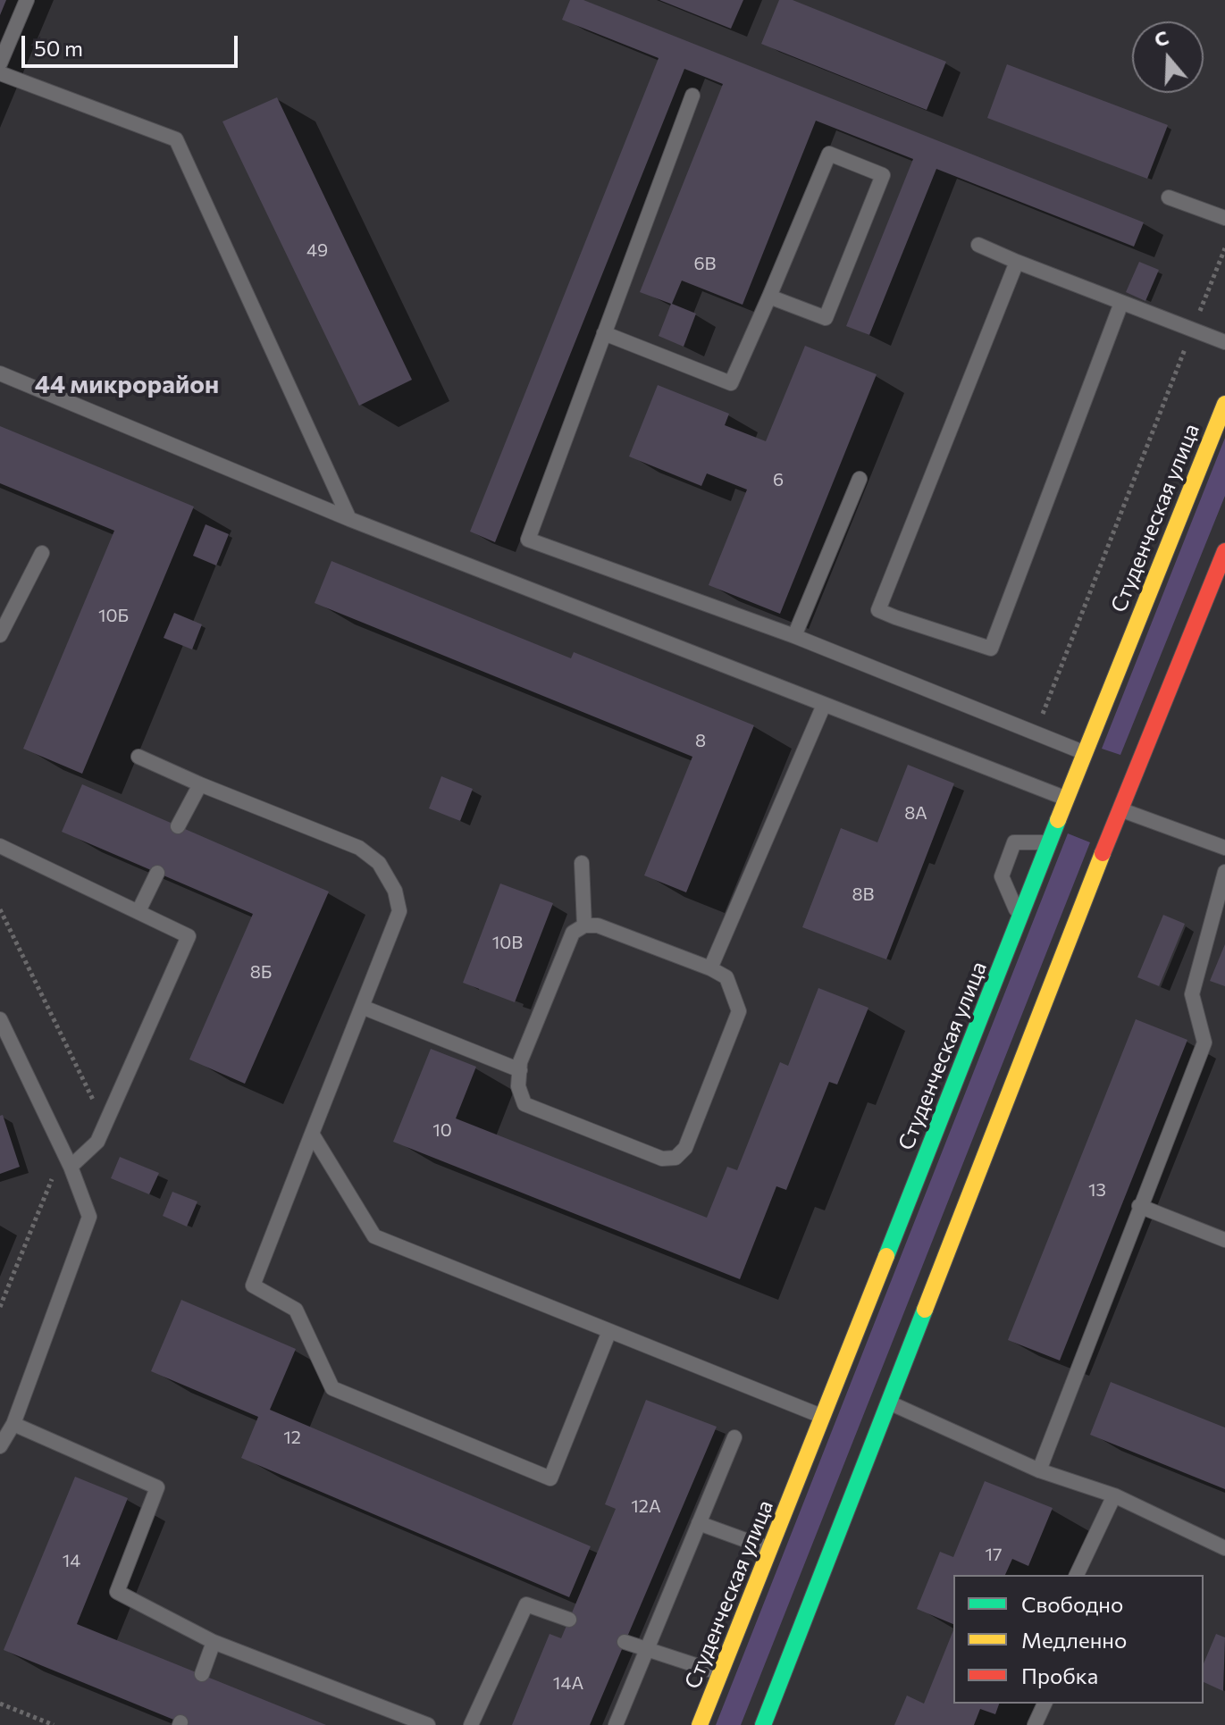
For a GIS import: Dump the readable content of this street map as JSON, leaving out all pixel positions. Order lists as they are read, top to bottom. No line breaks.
{"streets":{"main road":["Студенческая улица"]},"districts":["44 микрорайон"],"house_numbers":["49","6В","6","10Б","8","8А","8В","10В","8Б","10","13","12","12А","17","14","14А"],"legend":["Свободно","Медленно","Пробка"],"scale_bar":"50 m","north":"top"}
